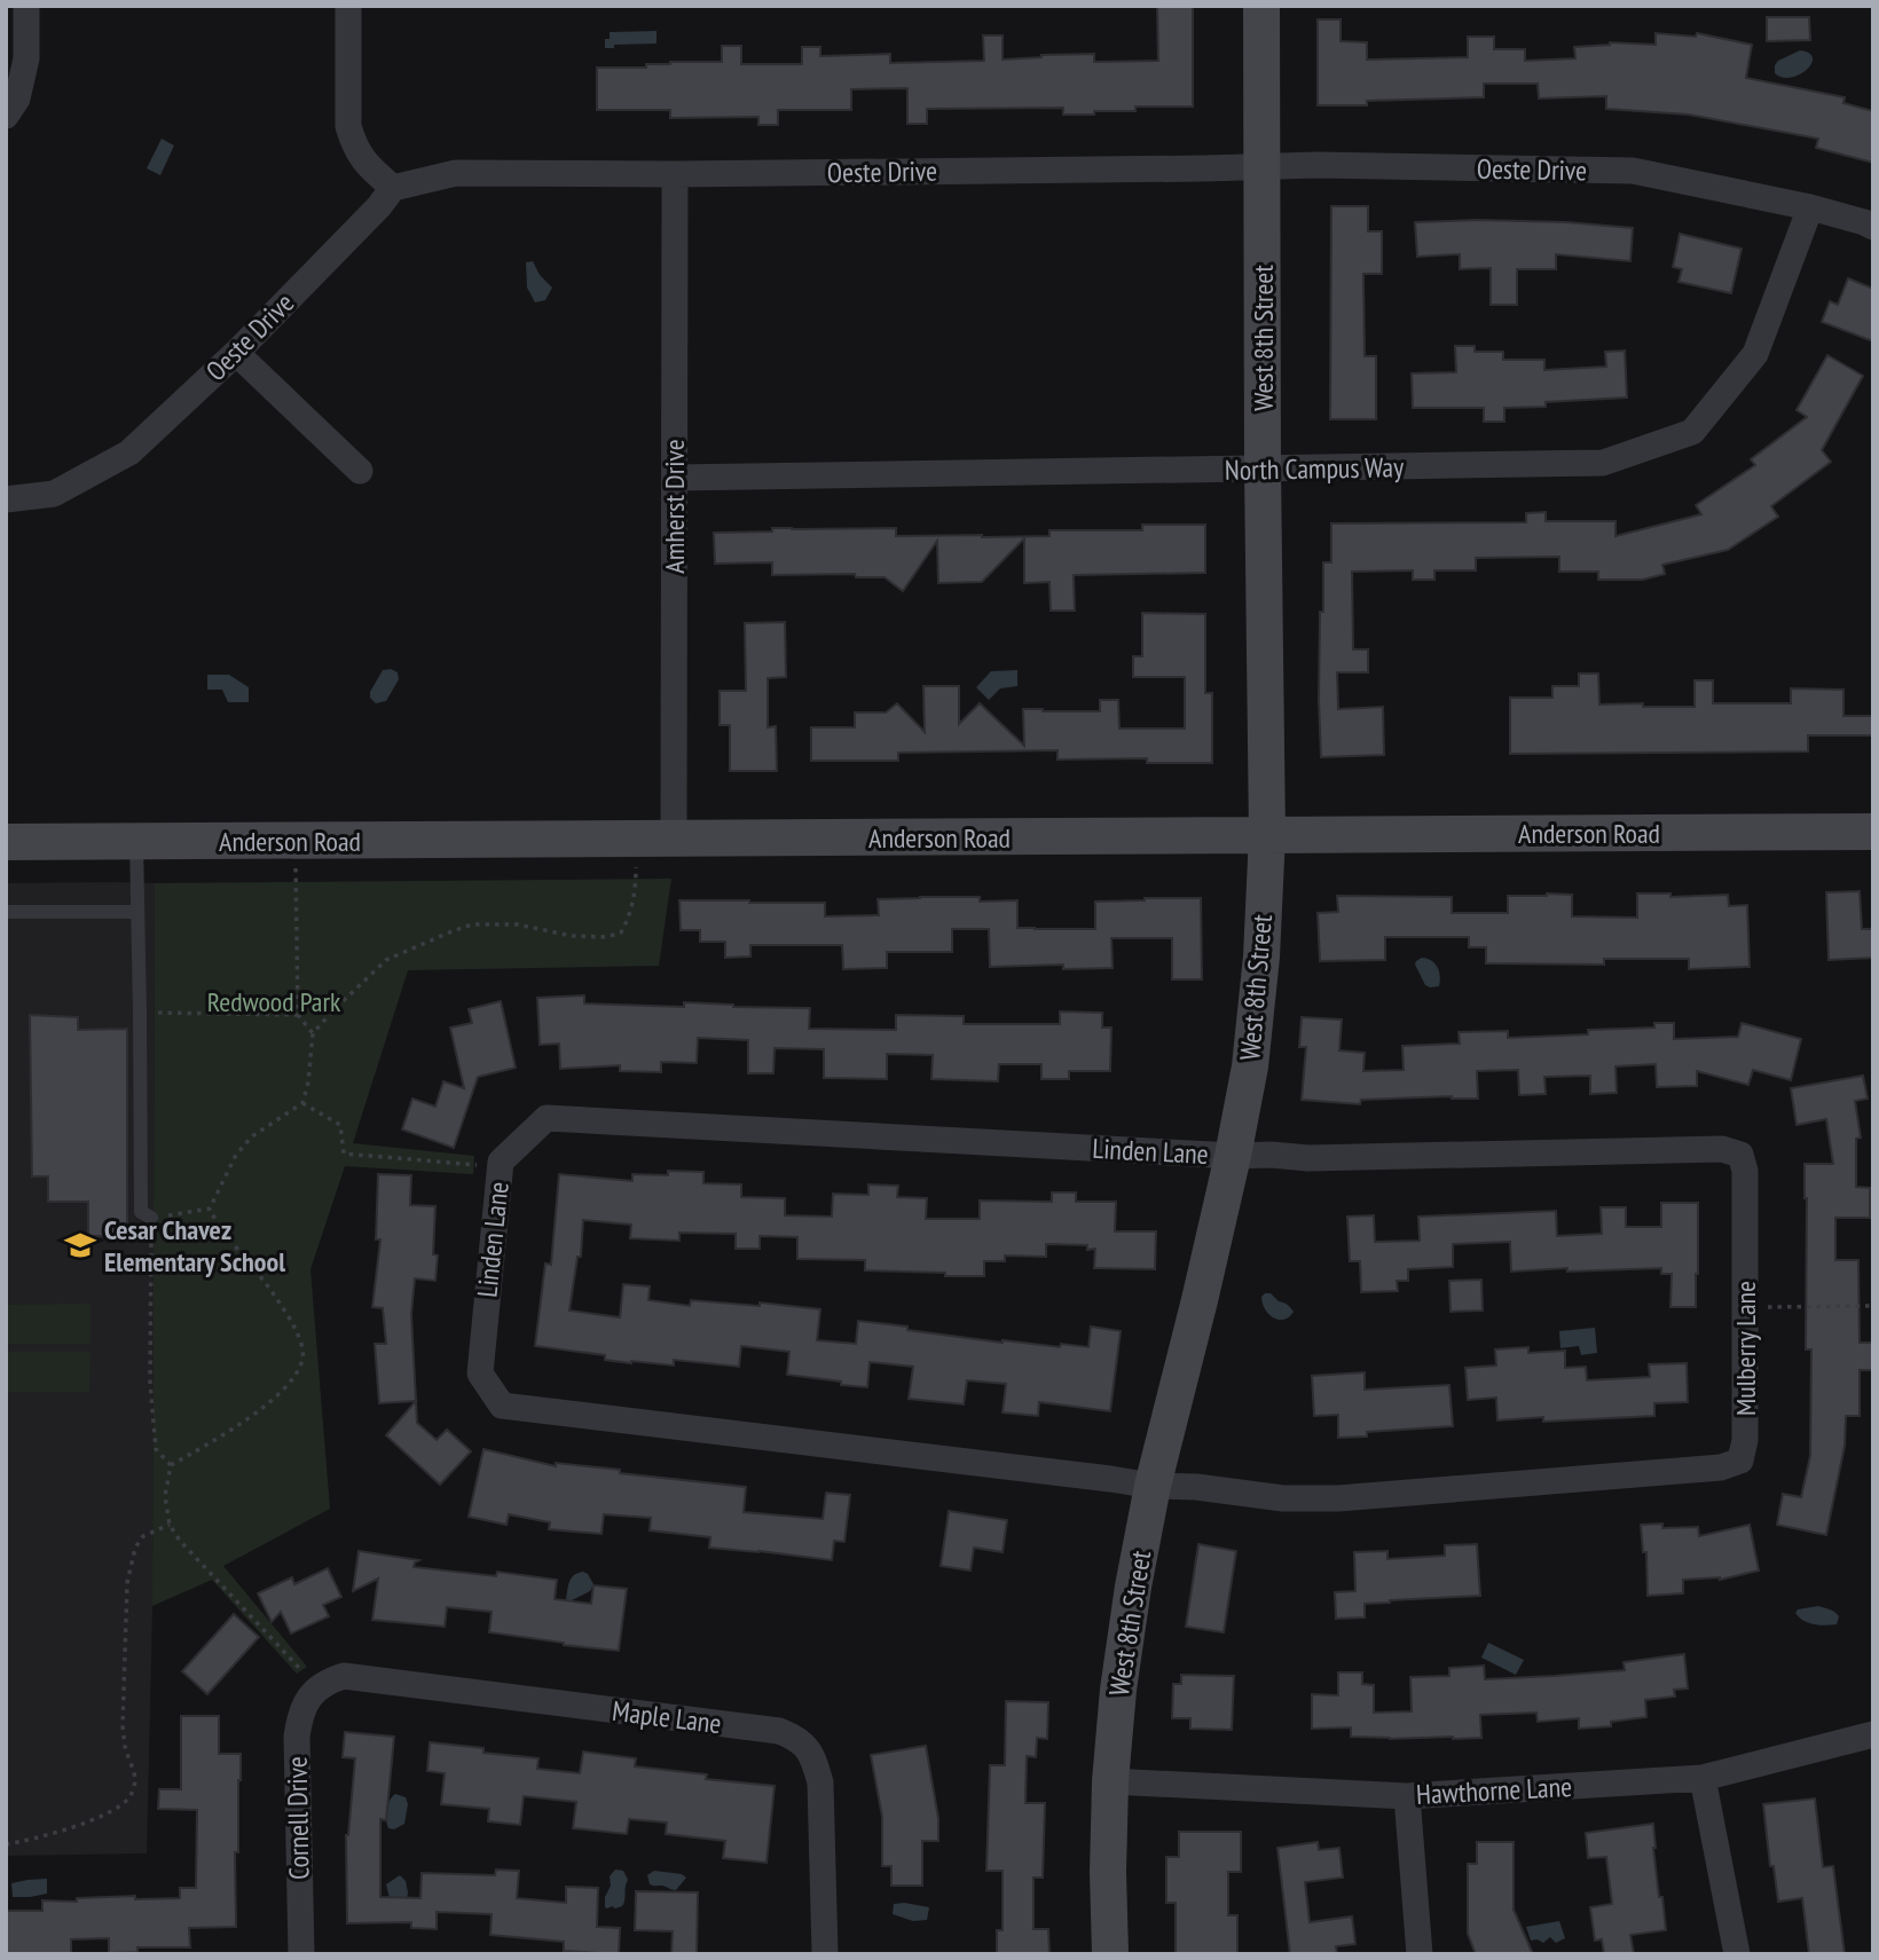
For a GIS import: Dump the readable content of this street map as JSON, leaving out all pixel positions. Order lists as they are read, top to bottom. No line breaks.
{"streets":{"street":["Oeste Drive","West 8th Street","North Campus Way","Amherst Drive","Anderson Road","Linden Lane","Mulberry Lane","Maple Lane","Hawthorne Lane","Cornell Drive"]},"crossings":[["Oeste Drive","West 8th Street"],["Oeste Drive","North Campus Way"],["Oeste Drive","Amherst Drive"],["West 8th Street","North Campus Way"],["West 8th Street","Anderson Road"],["West 8th Street","Linden Lane"],["West 8th Street","Mulberry Lane"],["West 8th Street","Hawthorne Lane"],["North Campus Way","Amherst Drive"],["Amherst Drive","Anderson Road"],["Linden Lane","Mulberry Lane"],["Maple Lane","Cornell Drive"]],"parks":["Redwood Park"],"places":{"school or university":["Cesar Chavez Elementary School"]}}
